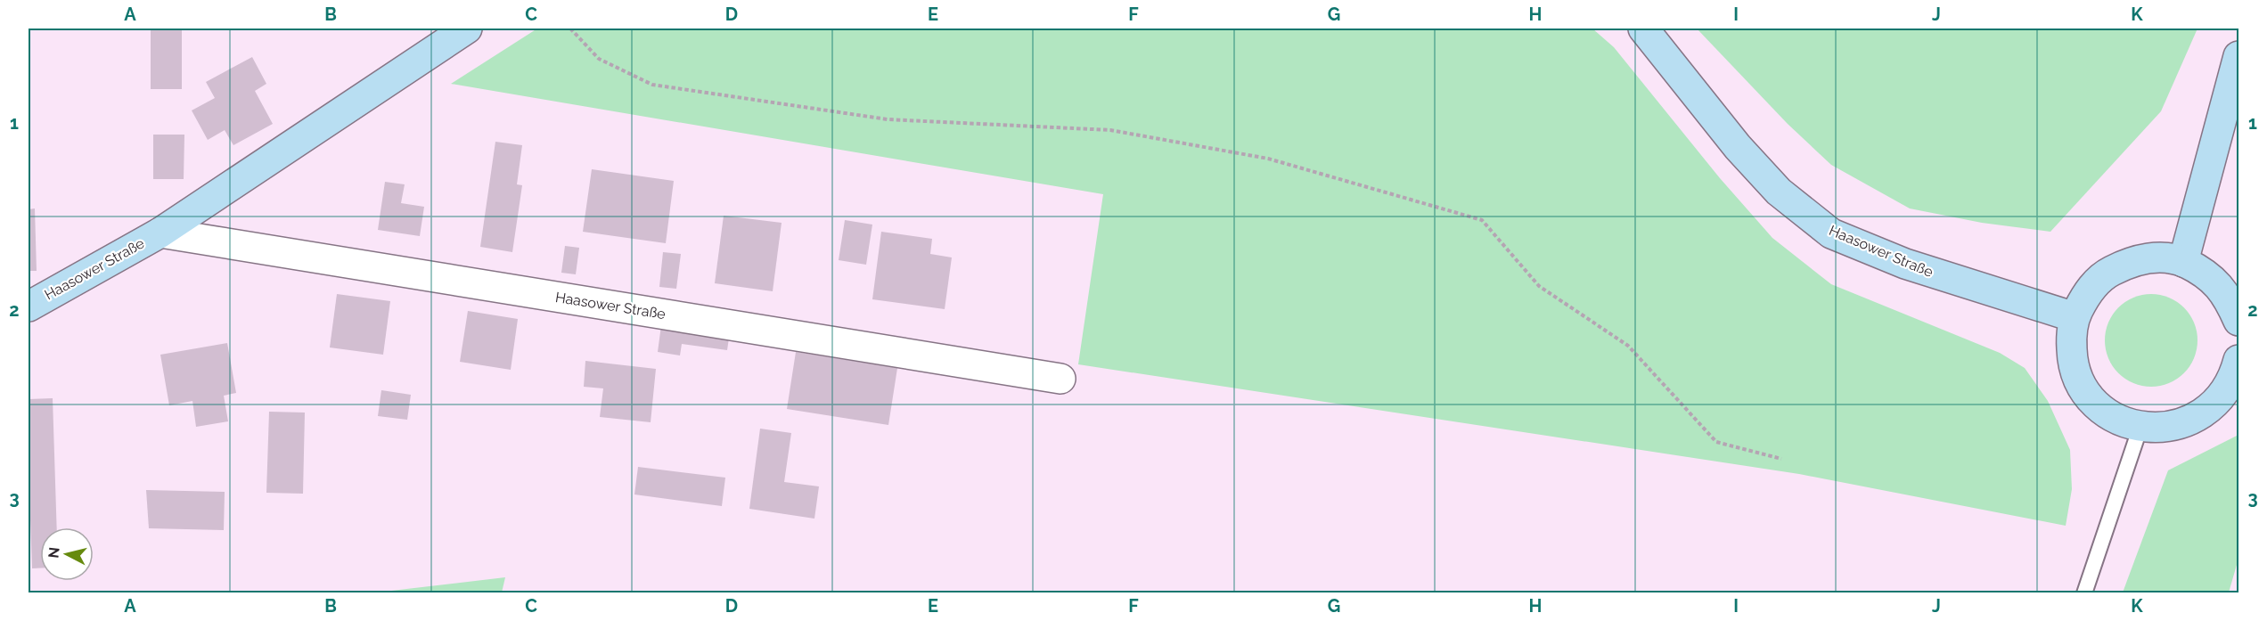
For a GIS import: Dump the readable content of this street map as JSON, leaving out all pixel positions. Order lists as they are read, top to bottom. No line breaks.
{"streets":{"main road":["Haasower Straße"]},"north":"left","grid":{"columns":["A","B","C","D","E","F","G","H","I","J","K"],"rows":["1","2","3"]}}
